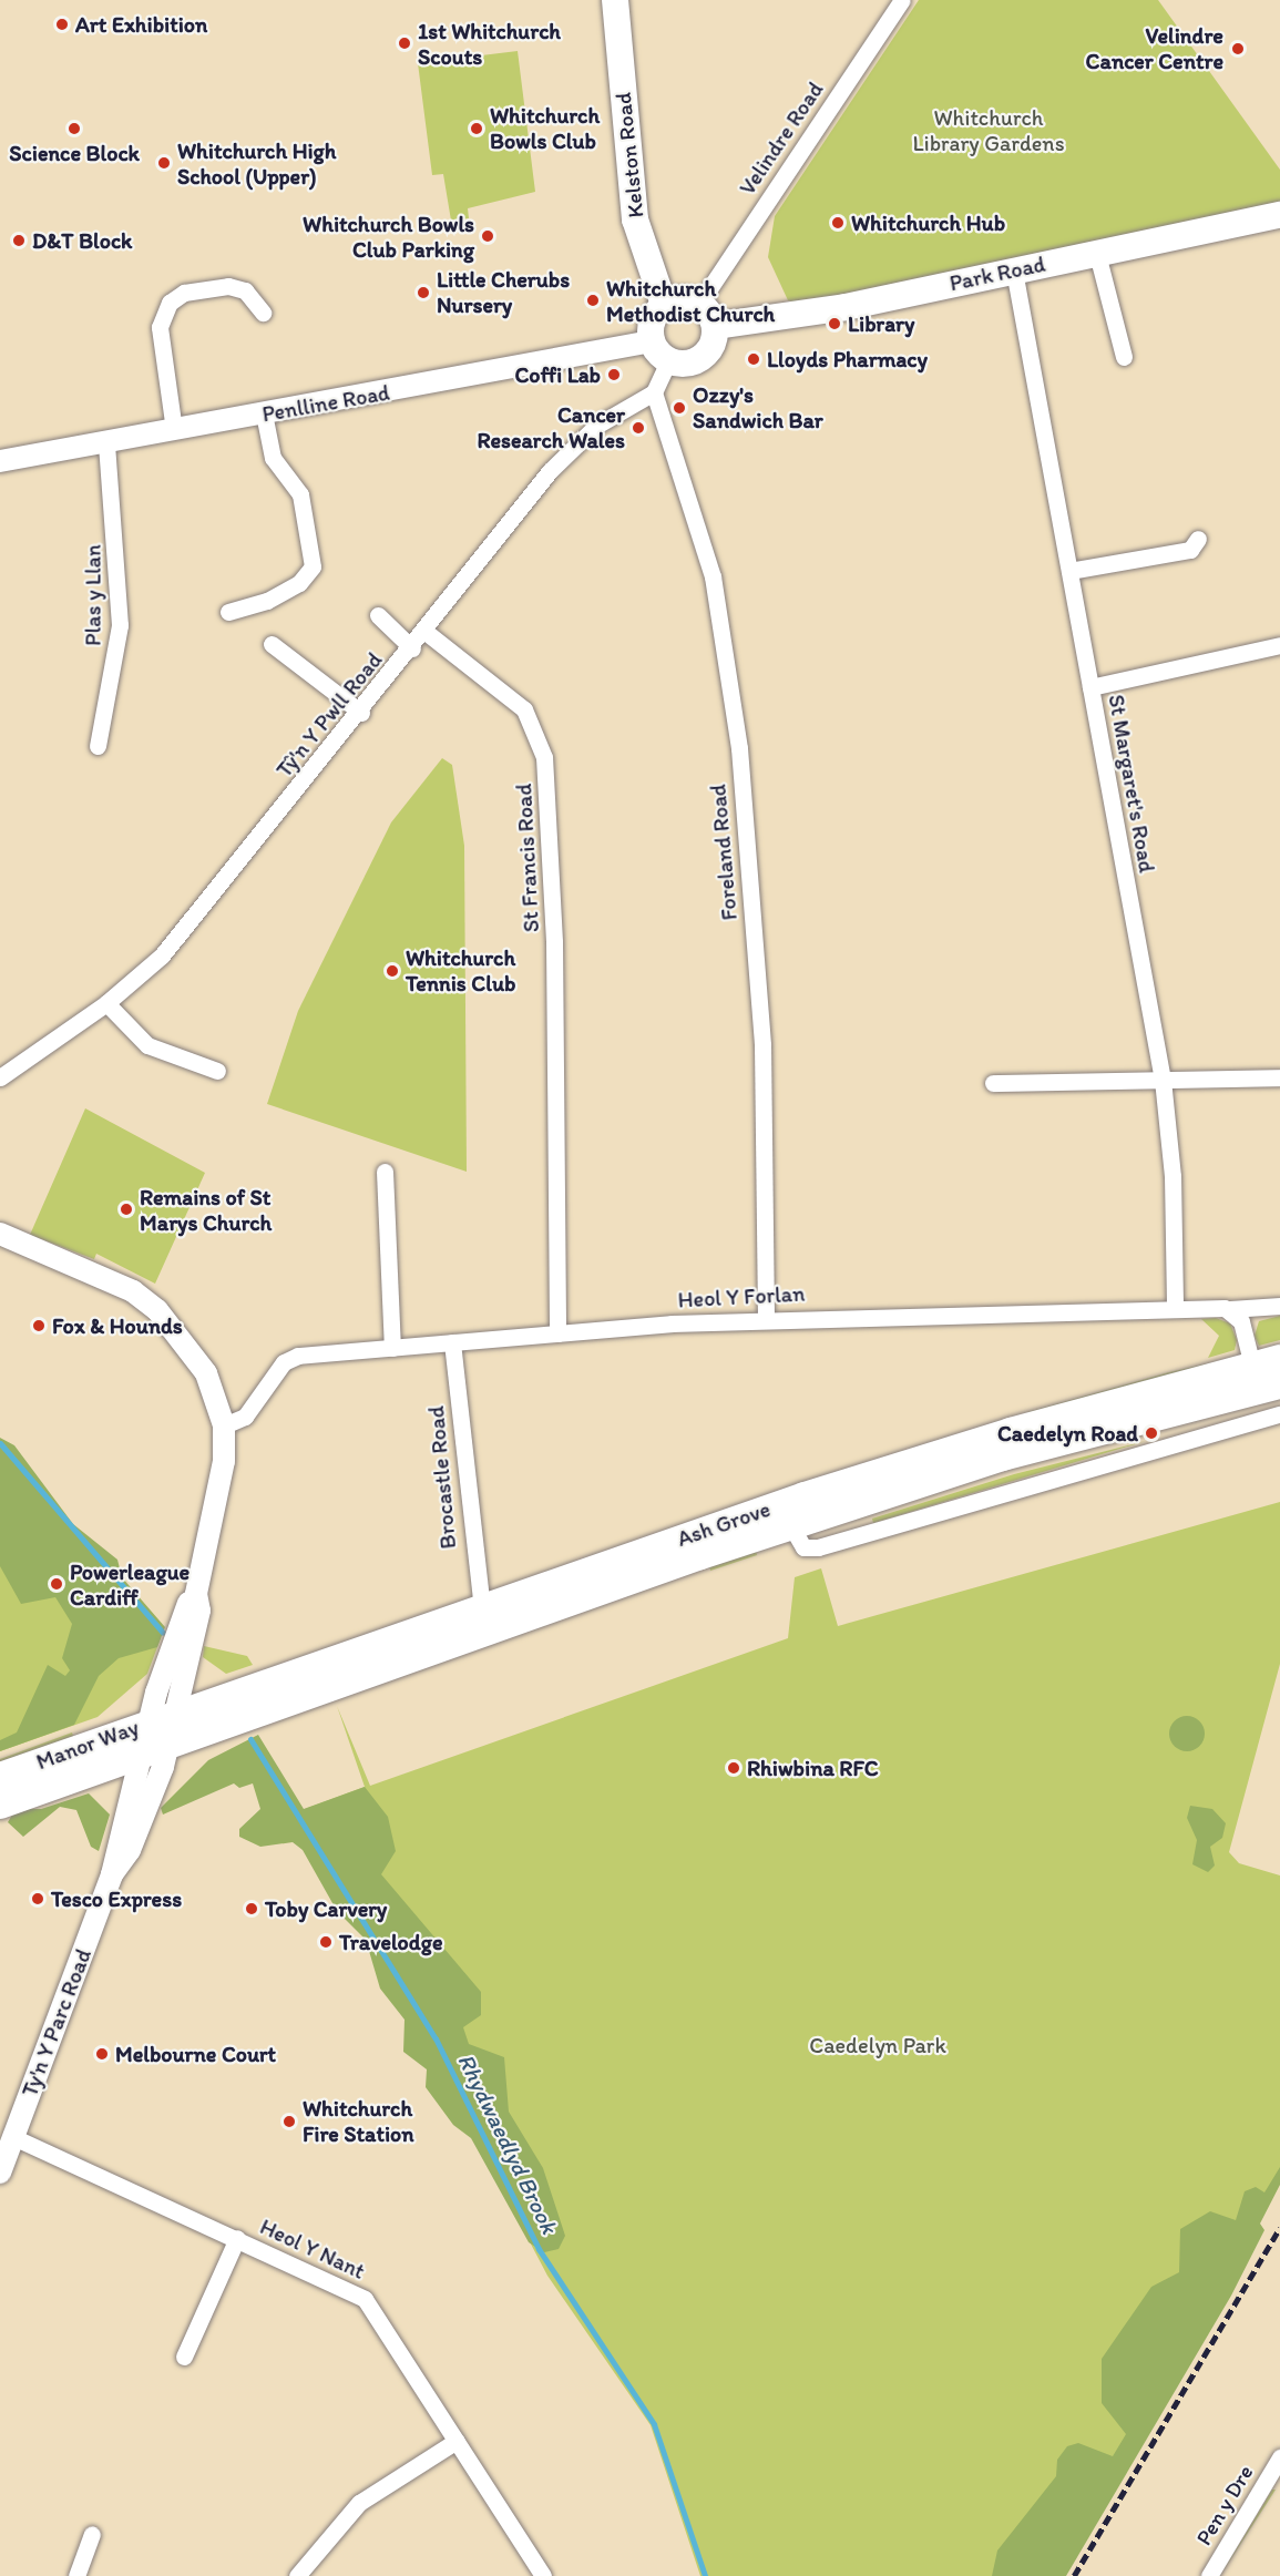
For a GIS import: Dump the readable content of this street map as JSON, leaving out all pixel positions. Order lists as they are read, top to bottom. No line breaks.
{"streets":{"highway":["Ash Grove","Manor Way"],"main road":["Kelston Road","Park Road"],"street":["Velindre Road","Penlline Road","Plas y Llan","Tŷ'n Y Pwll Road","St Margaret's Road","Foreland Road","St Francis Road","Heol Y Forlan","Brocastle Road","Ty'n Y Parc Road","Heol Y Nant","Pen y Dre"]},"crossings":[["Velindre Road","Kelston Road"],["Velindre Road","Park Road"],["Velindre Road","Penlline Road"],["Kelston Road","Park Road"],["Kelston Road","Penlline Road"],["Park Road","Penlline Road"],["Park Road","St Margaret's Road"],["Penlline Road","Plas y Llan"],["Tŷ'n Y Pwll Road","Foreland Road"],["Tŷ'n Y Pwll Road","St Francis Road"],["St Margaret's Road","Heol Y Forlan"],["Foreland Road","Heol Y Forlan"],["St Francis Road","Heol Y Forlan"],["Heol Y Forlan","Brocastle Road"],["Heol Y Forlan","Ty'n Y Parc Road"],["Brocastle Road","Ash Grove"],["Ash Grove","Manor Way"],["Ash Grove","Ty'n Y Parc Road"],["Manor Way","Ty'n Y Parc Road"],["Ty'n Y Parc Road","Heol Y Nant"]],"water":["Rhydwaedlyd Brook"],"parks":["Whitchurch Library Gardens","Caedelyn Park"],"places":["Art Exhibition","1st Whitchurch Scouts","Velindre Cancer Centre","Science Block","Whitchurch Bowls Club","Whitchurch High School (Upper)","Whitchurch Hub","Whitchurch Bowls Club Parking","D&T Block","Little Cherubs Nursery","Whitchurch Methodist Church","Library","Lloyds Pharmacy","Coffi Lab","Ozzy's Sandwich Bar","Cancer Research Wales","Whitchurch Tennis Club","Remains of St Marys Church","Fox & Hounds","Caedelyn Road","Powerleague Cardiff","Rhiwbina RFC","Tesco Express","Toby Carvery","Travelodge","Melbourne Court","Whitchurch Fire Station"]}
